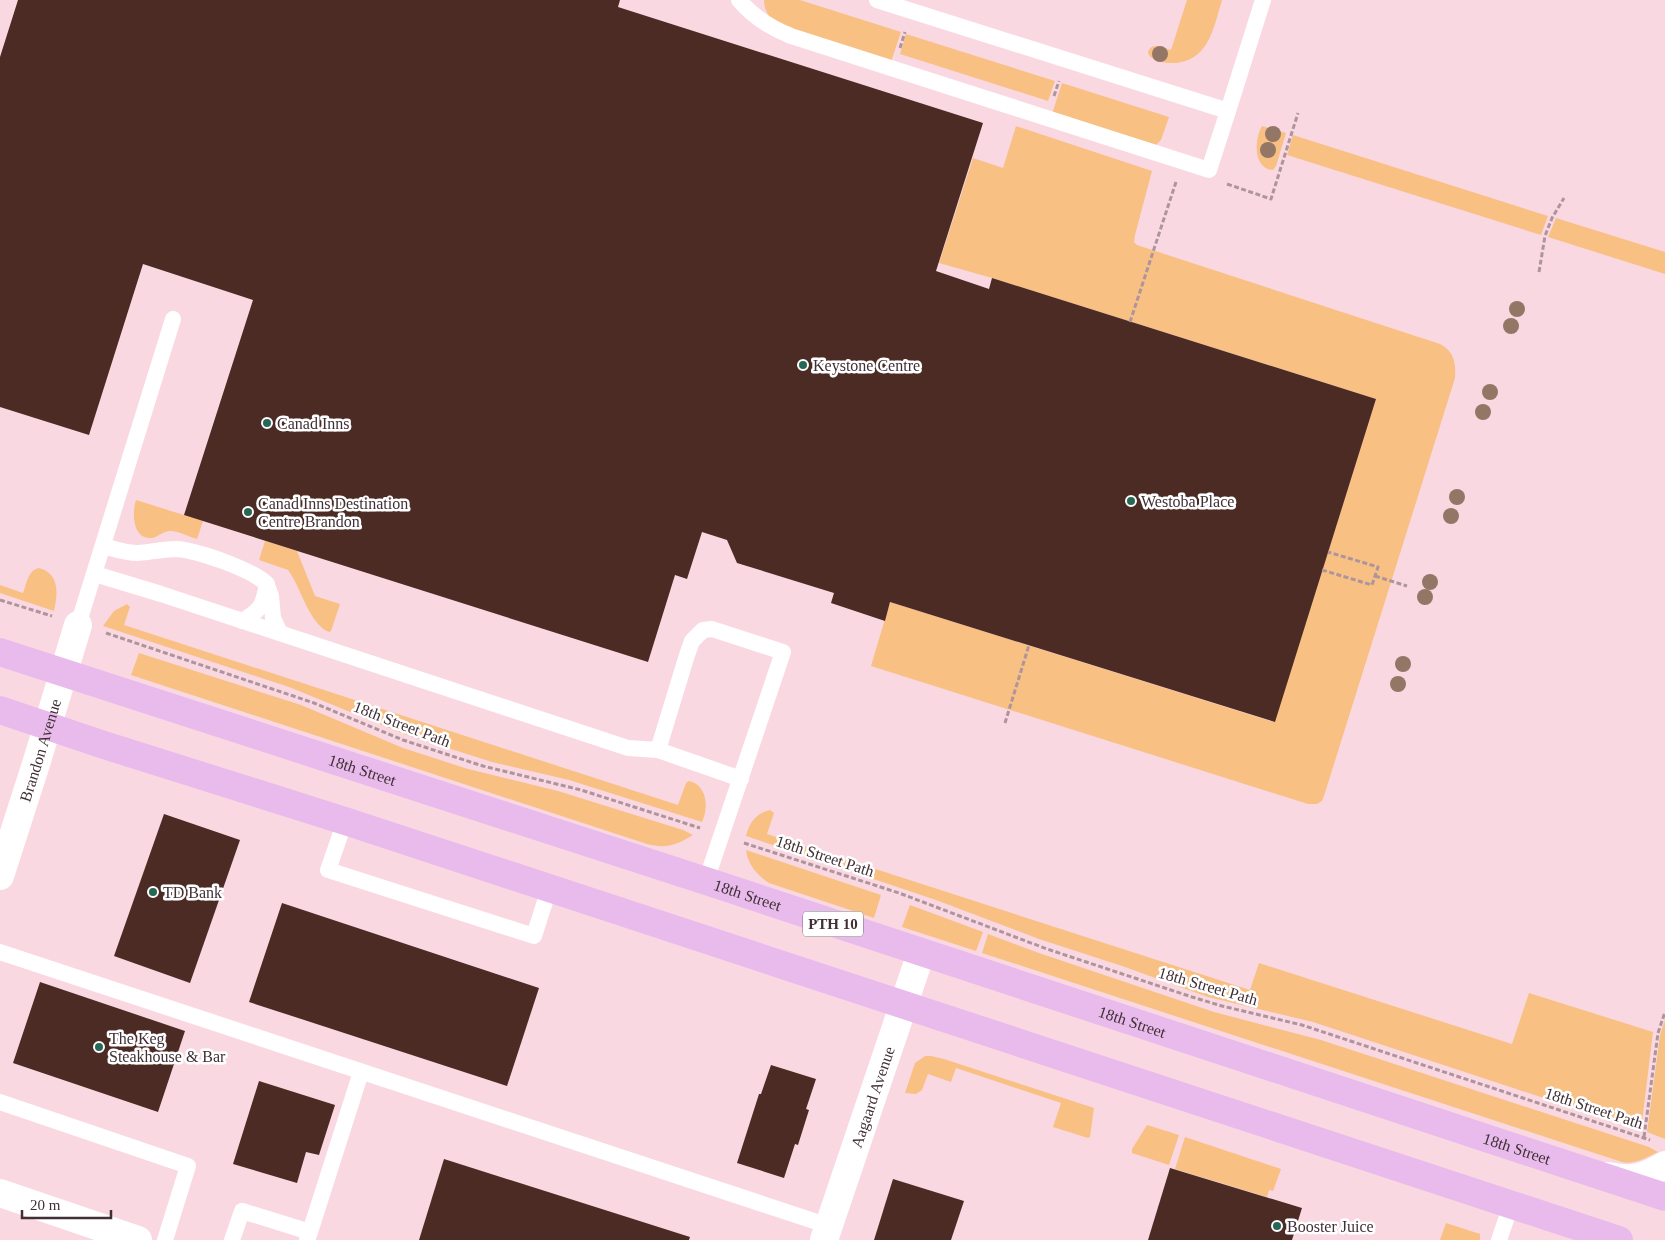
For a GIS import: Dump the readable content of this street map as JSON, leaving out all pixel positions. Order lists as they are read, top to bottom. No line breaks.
{"streets":{"main road":["18th Street","PTH 10"],"street":["Brandon Avenue","Aagaard Avenue"],"path":["18th Street Path"]},"crossings":[["18th Street Path","Brandon Avenue"],["Brandon Avenue","18th Street"],["18th Street","Aagaard Avenue"]],"places":["Keystone Centre","Canad Inns","Westoba Place","Canad Inns Destination Centre Brandon","TD Bank","The Keg Steakhouse & Bar","Booster Juice"],"scale_bar":"20 m"}
